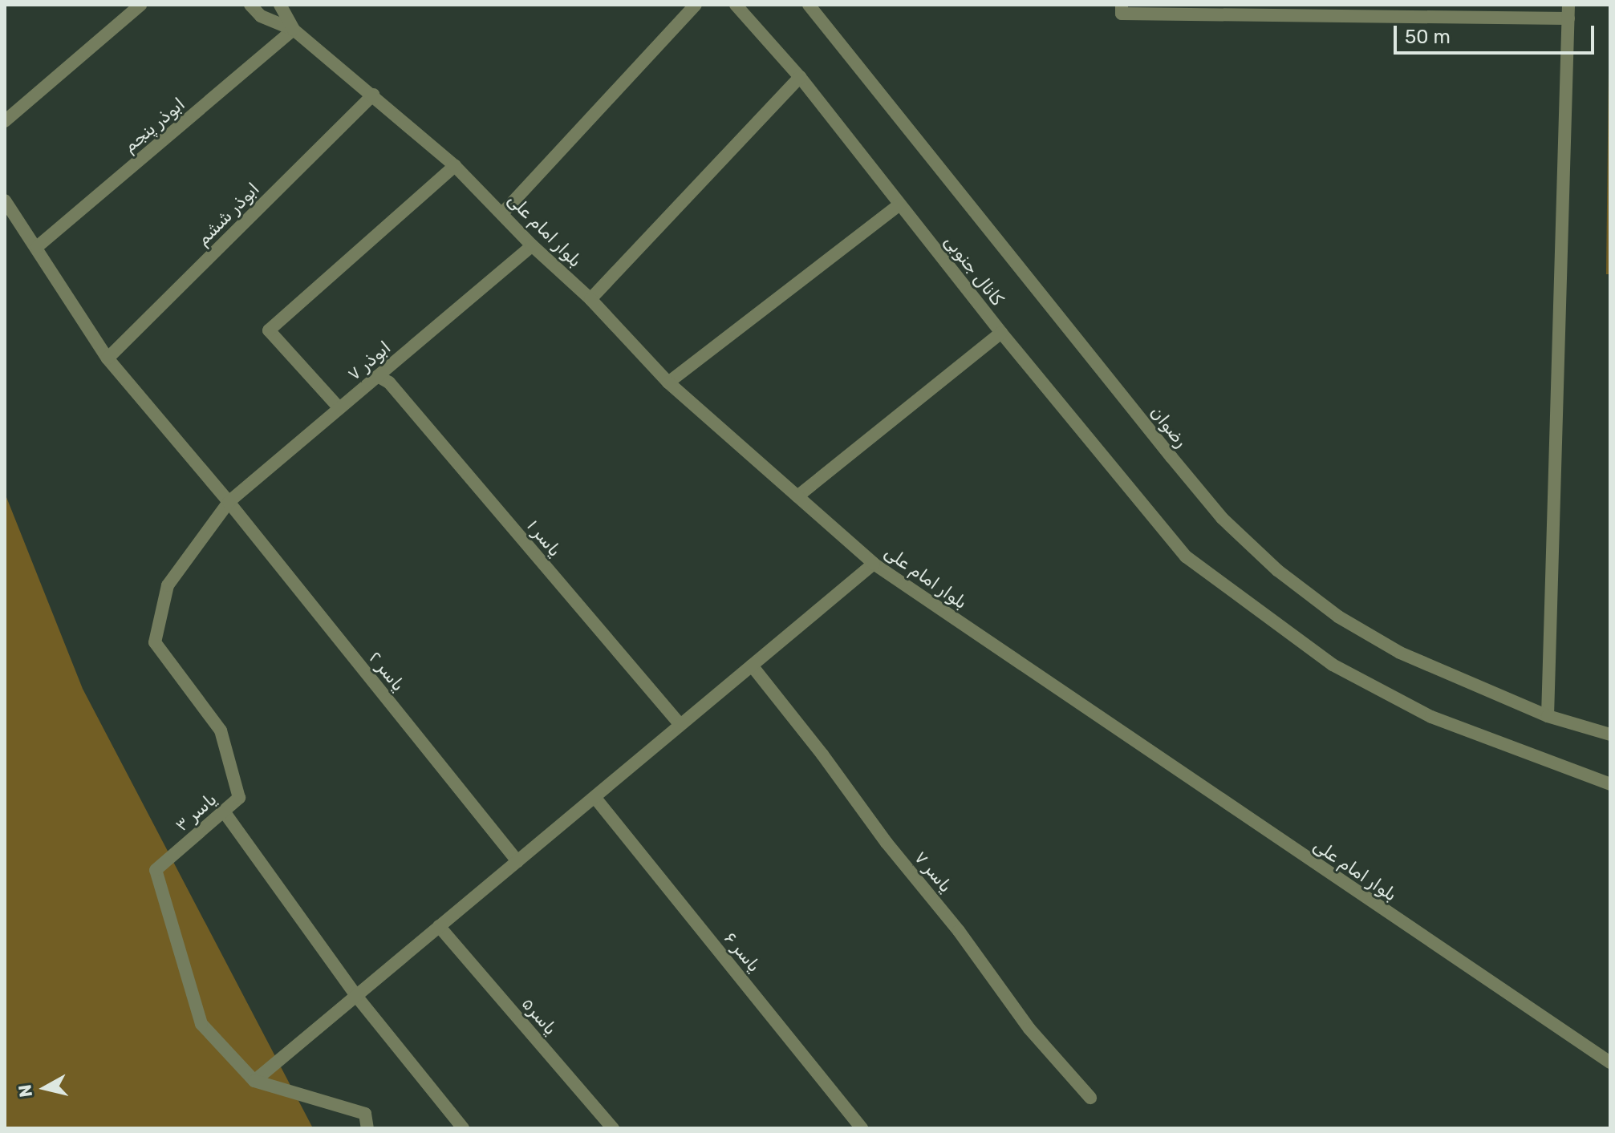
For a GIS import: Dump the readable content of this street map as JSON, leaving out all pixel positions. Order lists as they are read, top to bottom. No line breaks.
{"streets":{"street":["ابوذر پنجم","ابوذر ششم","بلوار امام علی","کانال جنوبی","ابوذر ۷","رضوان","یاسر ۱","یاسر ۲","یاسر ۳","یاسر ۷","یاسر ۶","یاسر۵"]},"crossings":[["ابوذر پنجم","بلوار امام علی"],["ابوذر پنجم","یاسر ۲"],["ابوذر ششم","بلوار امام علی"],["ابوذر ششم","یاسر ۲"],["بلوار امام علی","ابوذر ۷"],["ابوذر ۷","یاسر ۱"],["ابوذر ۷","یاسر ۲"],["ابوذر ۷","یاسر ۳"],["یاسر ۲","یاسر ۳"]],"scale_bar":"50 m","north":"left"}
